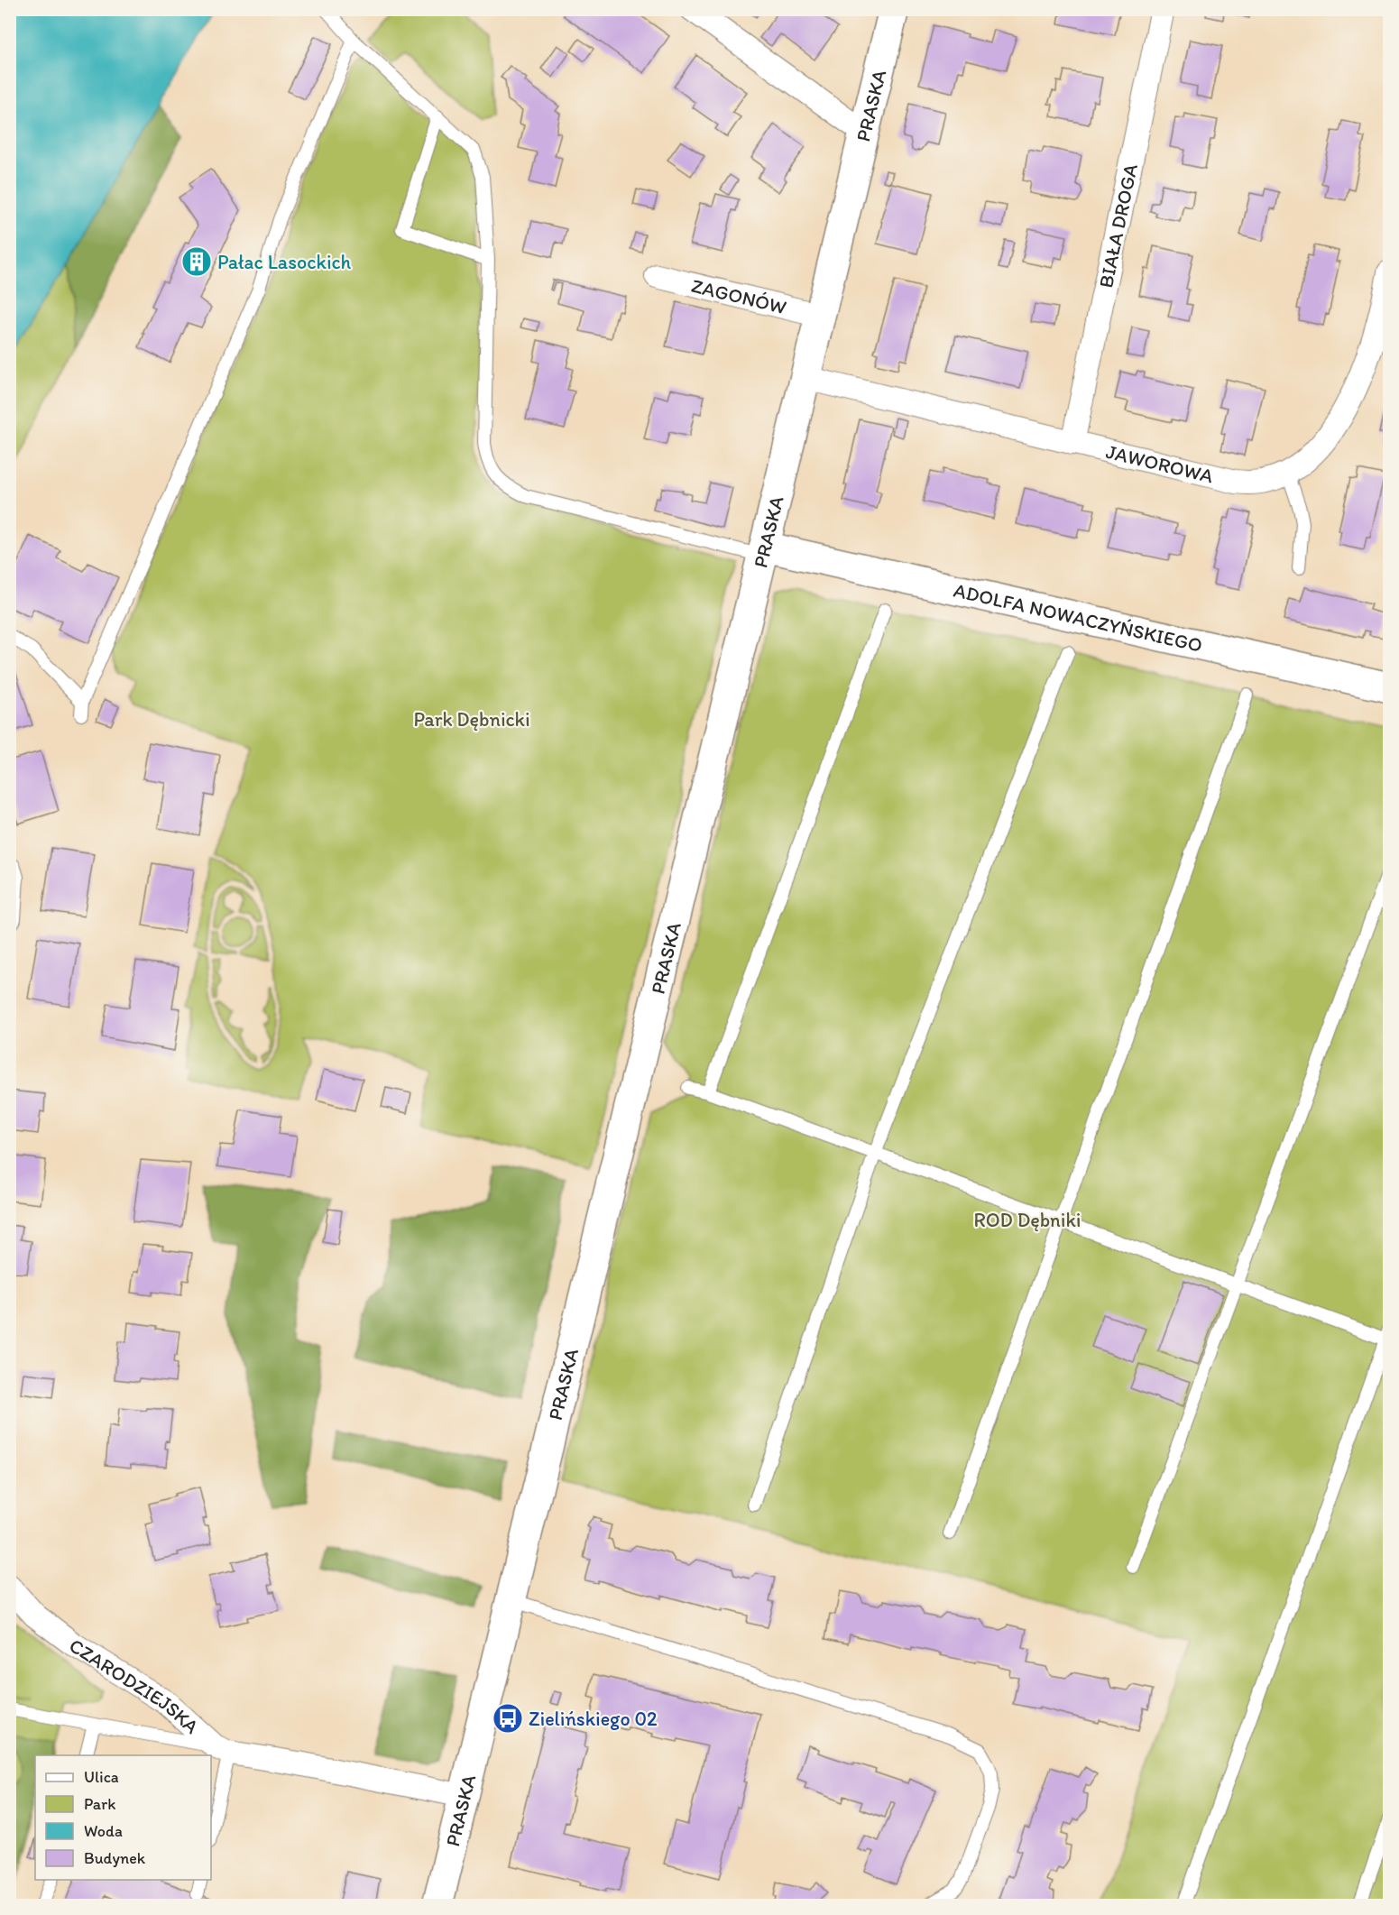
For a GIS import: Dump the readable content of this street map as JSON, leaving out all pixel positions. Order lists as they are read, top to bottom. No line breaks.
{"streets":{"street":["PRASKA","BIAŁA DROGA","ZAGONÓW","JAWOROWA","ADOLFA NOWACZYŃSKIEGO","CZARODZIEJSKA"]},"crossings":[["PRASKA","ZAGONÓW"],["PRASKA","JAWOROWA"],["PRASKA","ADOLFA NOWACZYŃSKIEGO"],["BIAŁA DROGA","JAWOROWA"]],"parks":["Park Dębnicki","ROD Dębniki"],"places":{"building":["Pałac Lasockich"],"bus stop":["Zielińskiego 02"]},"legend":["Ulica","Park","Woda","Budynek"]}
